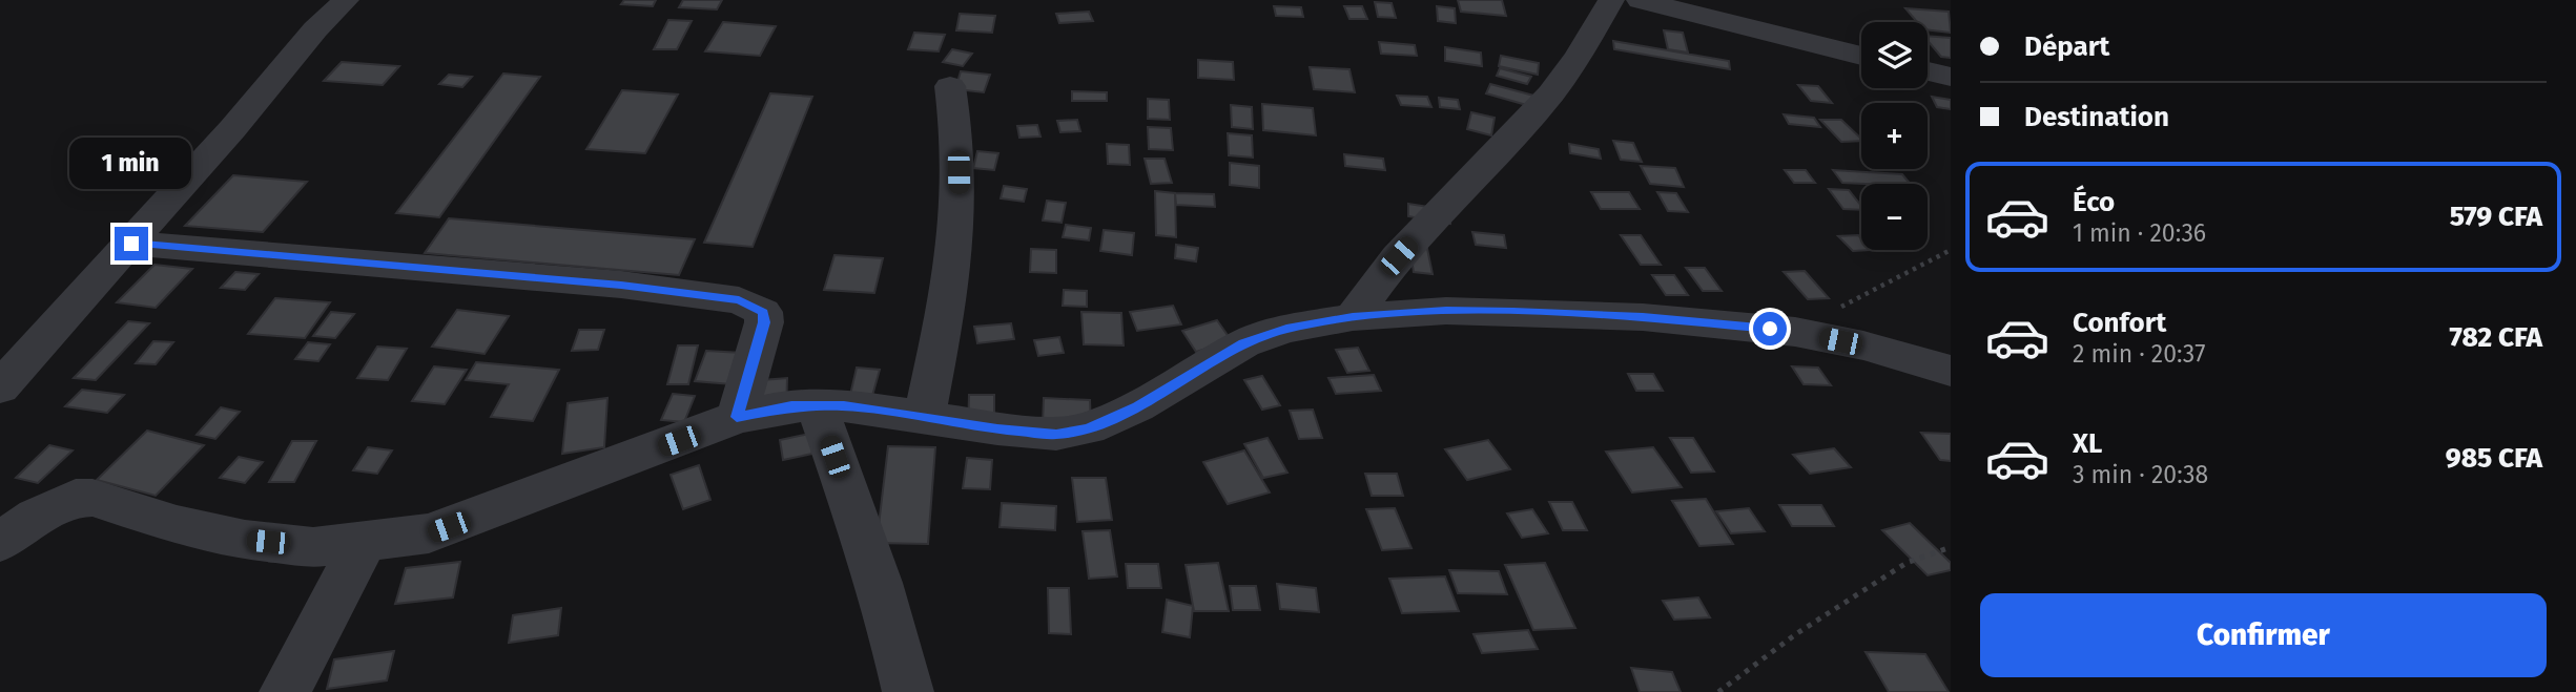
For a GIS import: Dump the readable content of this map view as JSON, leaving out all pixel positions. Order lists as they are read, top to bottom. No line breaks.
{"page":{"banner":["Départ","Destination"],"map_buttons":["+","−"],"bubble":"1 min","list":[{"name":"Éco","note":"1 min · 20:36","value":"579 CFA"},{"name":"Confort","note":"2 min · 20:37","value":"782 CFA"},{"name":"XL","note":"3 min · 20:38","value":"985 CFA"}],"buttons":"Confirmer"}}
